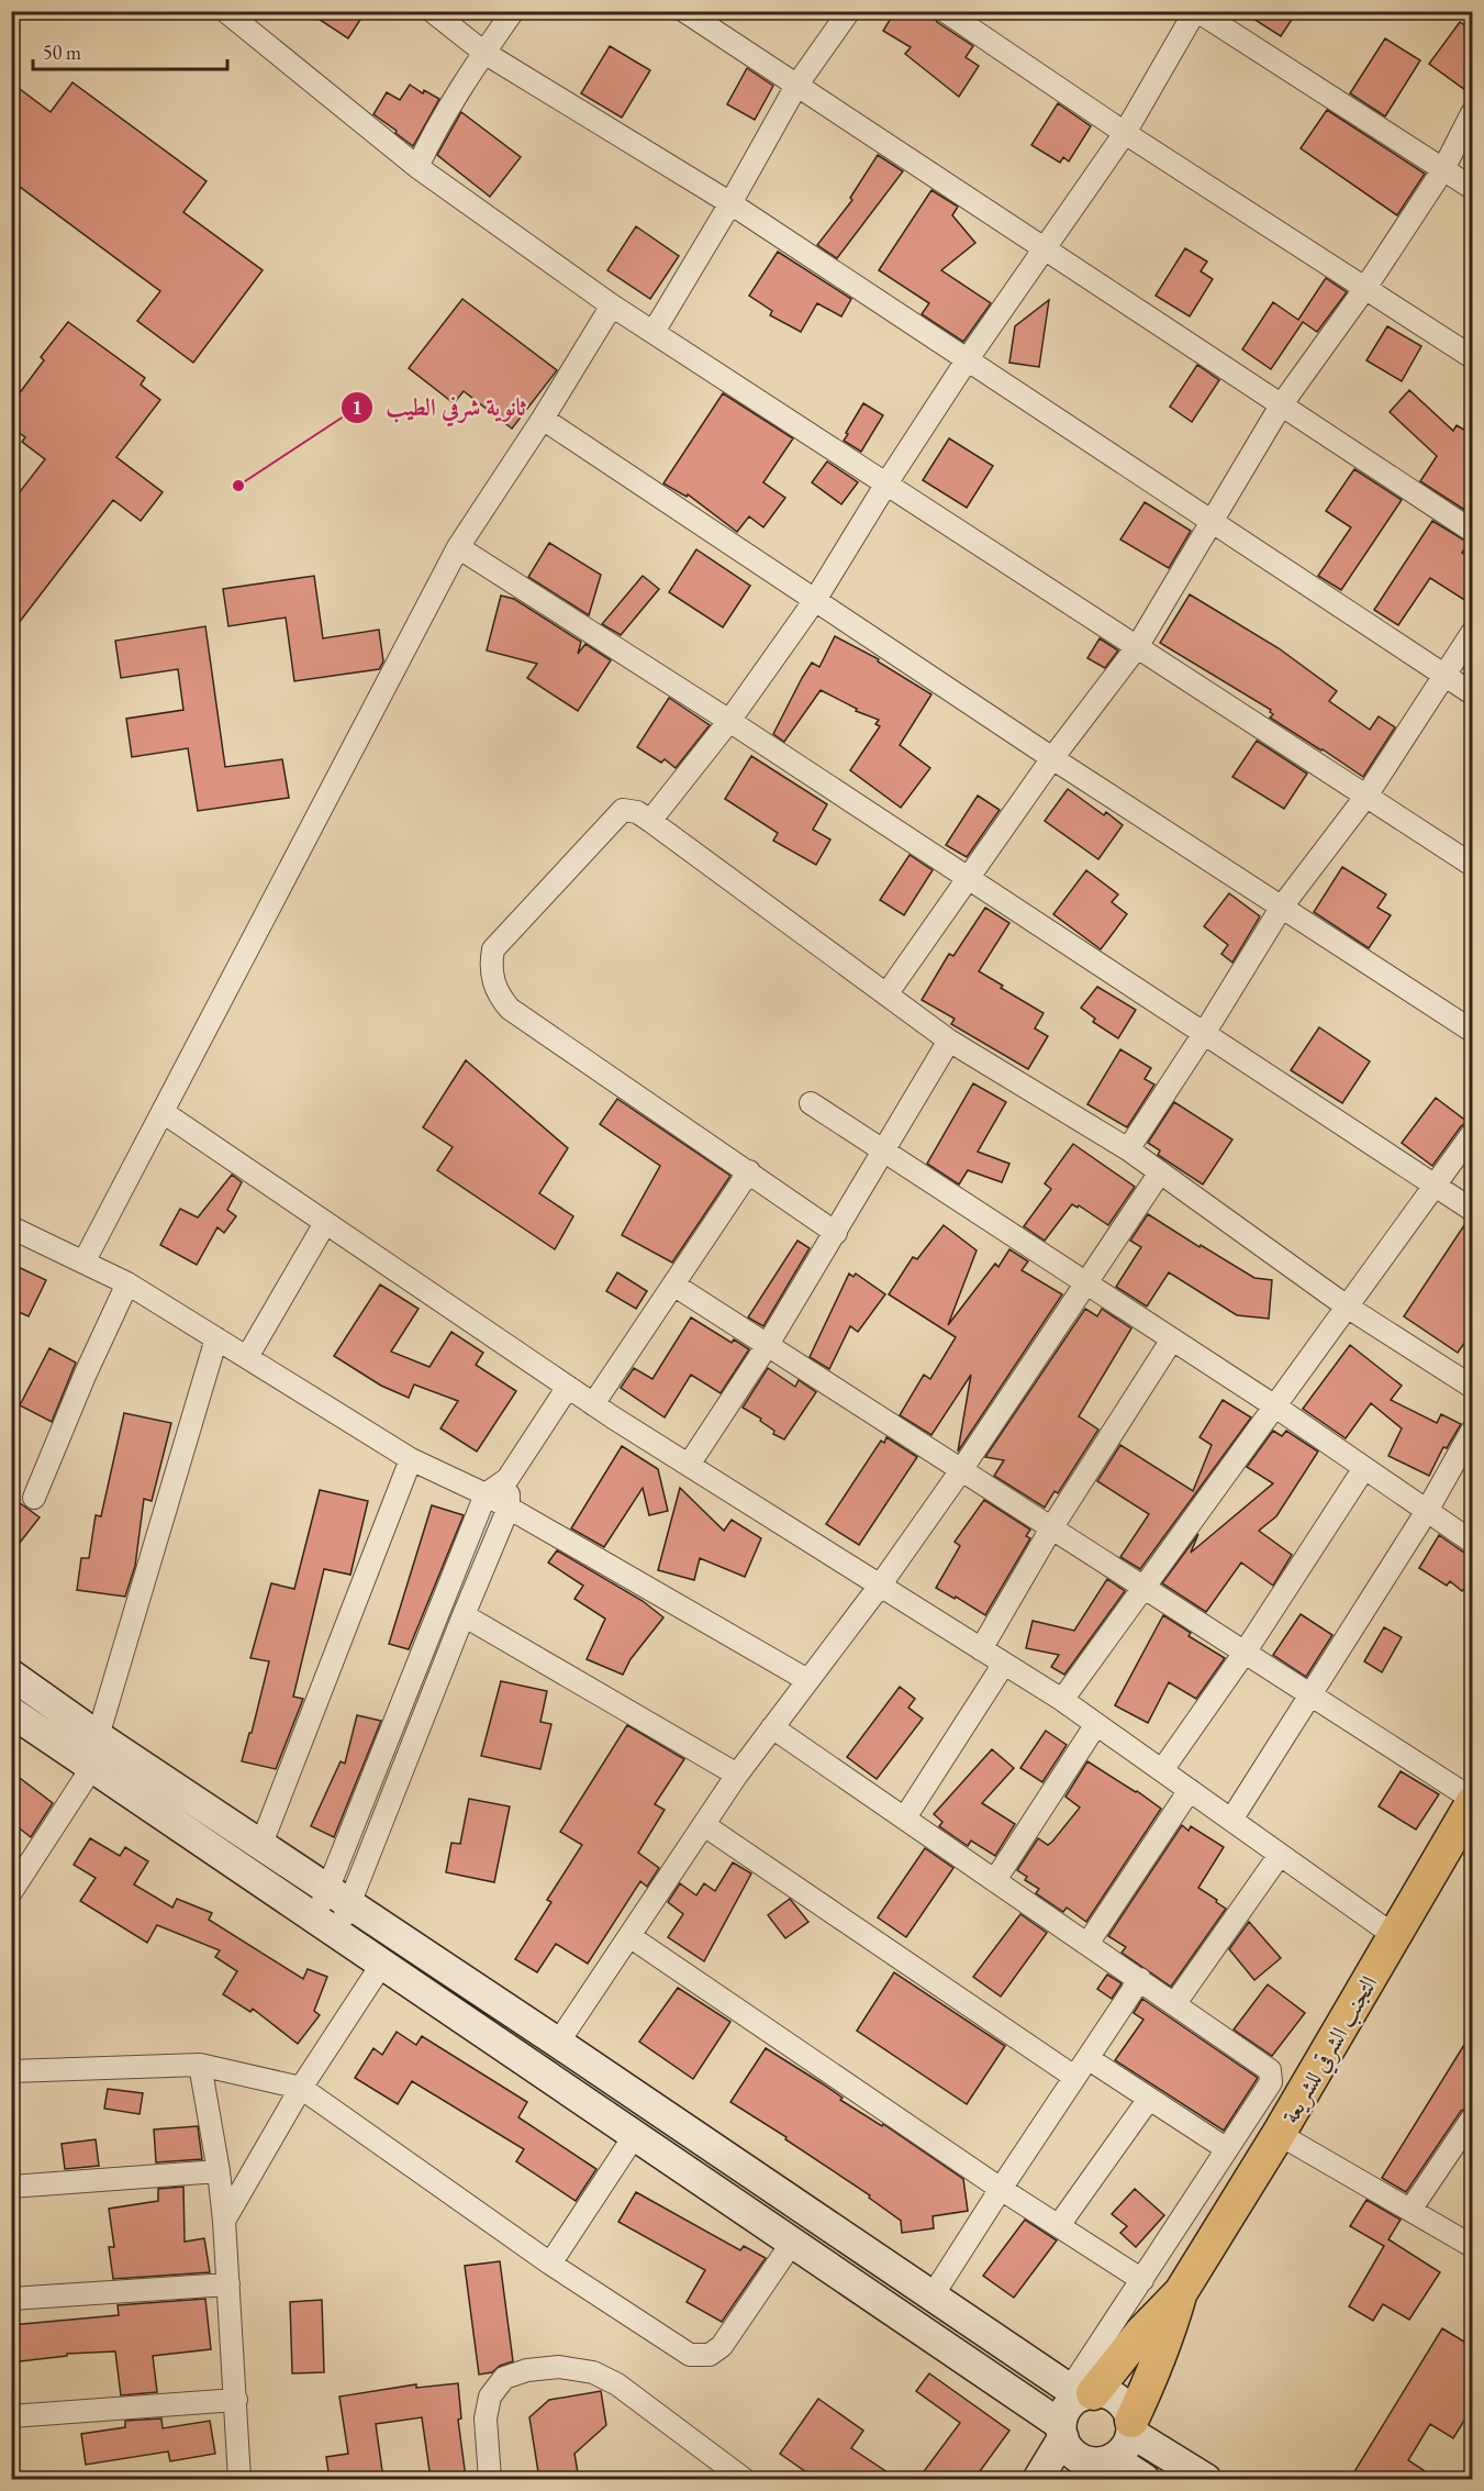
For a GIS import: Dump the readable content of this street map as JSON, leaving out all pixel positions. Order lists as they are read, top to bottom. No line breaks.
{"streets":{"main road":["التجنب الشرقي للشريعة"]},"places":["ثانوية شرفي الطيب"],"scale_bar":"50 m"}
